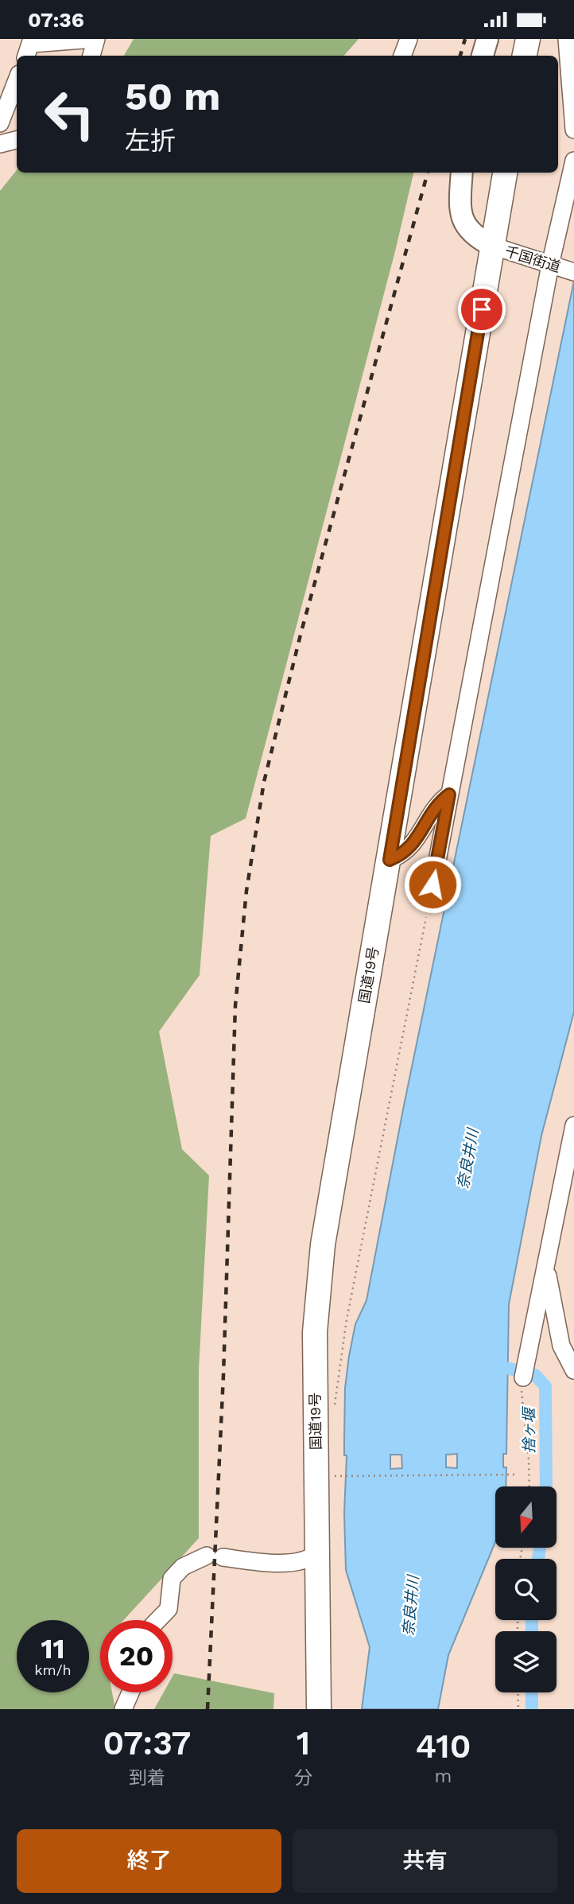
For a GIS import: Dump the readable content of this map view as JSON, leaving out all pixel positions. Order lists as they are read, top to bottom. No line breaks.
{"streets":{"highway":["国道19号"],"street":["千国街道"]},"crossings":[["千国街道","国道19号"]],"water":["奈良井川","捨ヶ堰"],"north":"bottom","page":{"status":"07:36","turn":["50 m","左折"],"speed":"11 km/h","limit":"20","eta":["07:37","到着","1","分","410","m"],"buttons":["終了","共有"]}}
